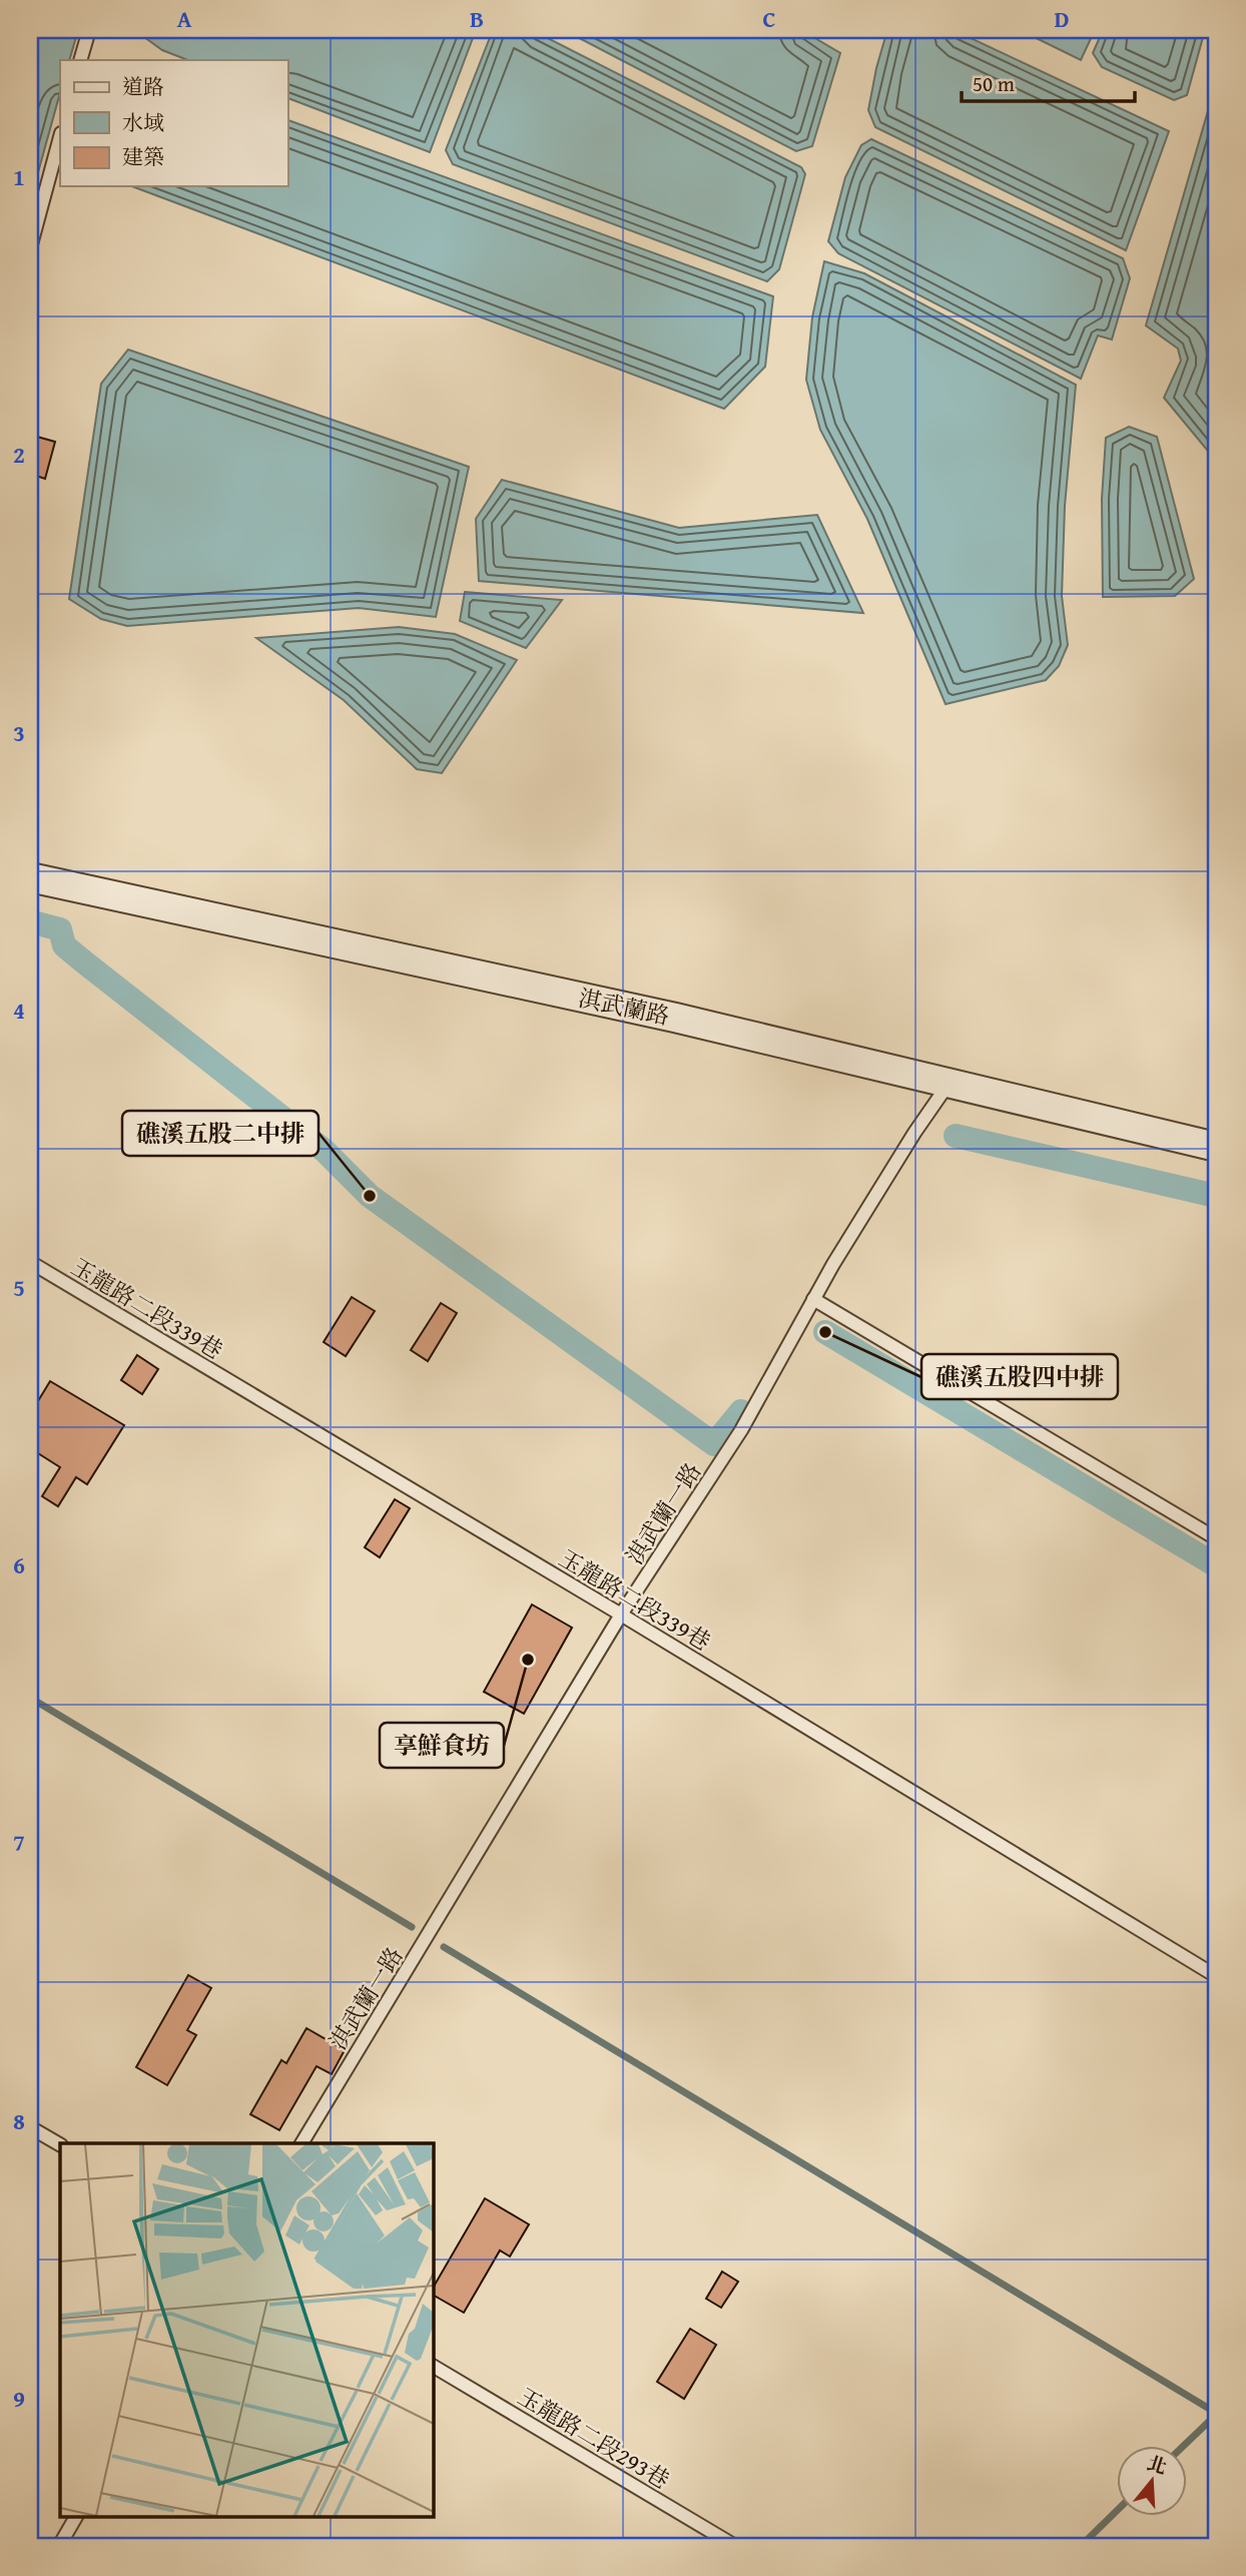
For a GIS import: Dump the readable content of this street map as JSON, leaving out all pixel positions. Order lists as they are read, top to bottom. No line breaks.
{"streets":{"street":["淇武蘭路"],"lane":["玉龍路二段339巷","淇武蘭一路","玉龍路二段293巷"]},"crossings":[["淇武蘭路","淇武蘭一路"],["玉龍路二段339巷","淇武蘭一路"]],"places":["礁溪五股二中排","礁溪五股四中排","享鮮食坊"],"legend":["道路","水域","建築"],"scale_bar":"50 m","north":"top","grid":{"columns":["A","B","C","D"],"rows":["1","2","3","4","5","6","7","8","9"]}}
